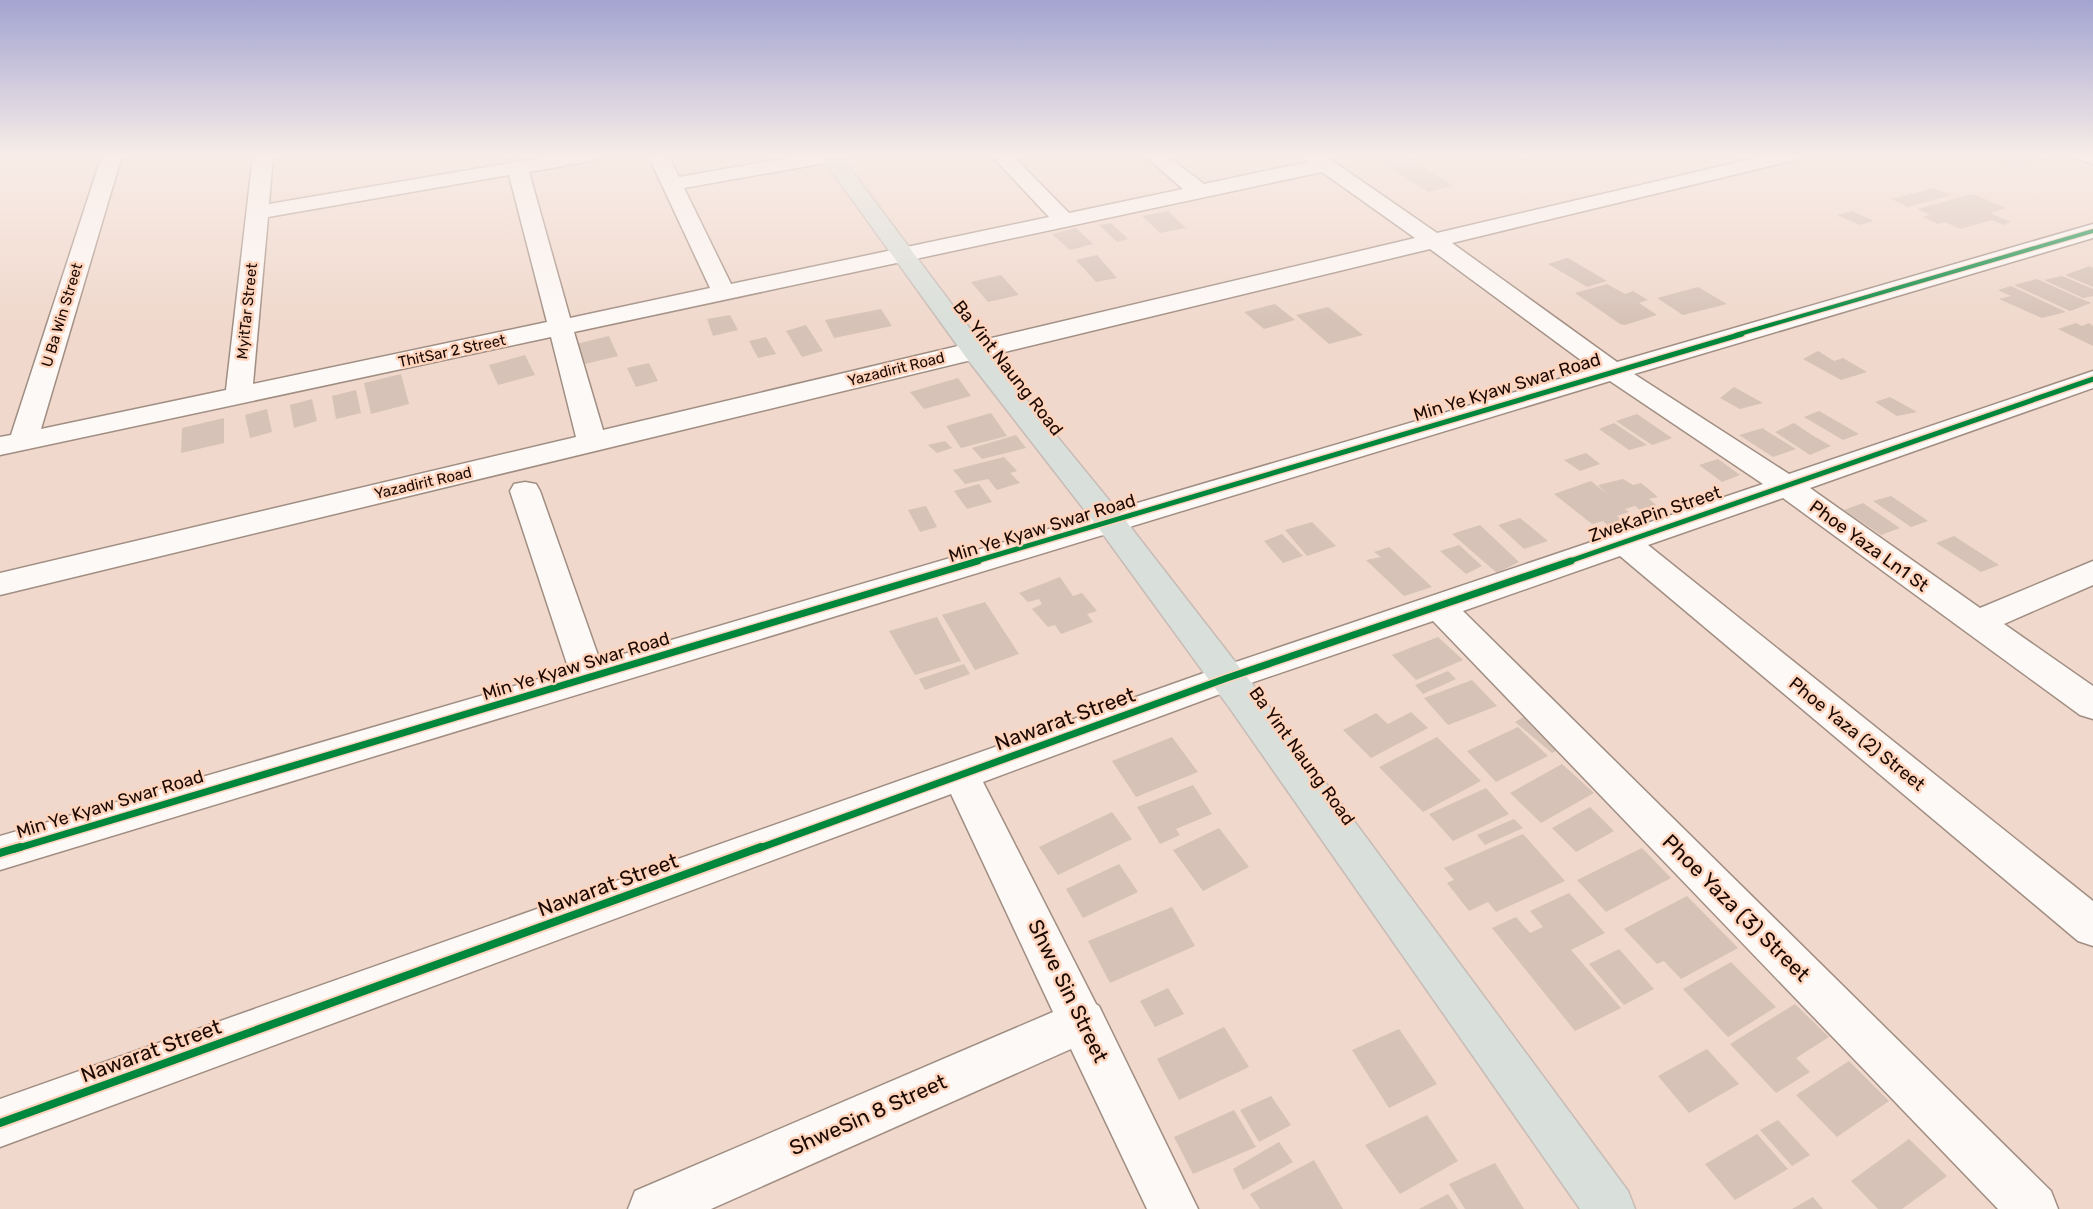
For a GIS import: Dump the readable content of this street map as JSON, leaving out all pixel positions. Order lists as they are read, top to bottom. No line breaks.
{"streets":{"main road":["Ba Yint Naung Road"],"street":["MyitTar Street","U Ba Win Street","ThitSar 2 Street","Yazadirit Road","Min Ye Kyaw Swar Road","ZweKaPin Street","Phoe Yaza Ln1 St","Nawarat Street","Phoe Yaza (2) Street","Phoe Yaza (3) Street","Shwe Sin Street","ShweSin 8 Street"]},"crossings":[["MyitTar Street","ThitSar 2 Street"],["U Ba Win Street","ThitSar 2 Street"],["ThitSar 2 Street","Ba Yint Naung Road"],["Ba Yint Naung Road","Yazadirit Road"],["Ba Yint Naung Road","Min Ye Kyaw Swar Road"],["Ba Yint Naung Road","ZweKaPin Street"],["Ba Yint Naung Road","Nawarat Street"],["Yazadirit Road","Phoe Yaza Ln1 St"],["Min Ye Kyaw Swar Road","Phoe Yaza Ln1 St"],["ZweKaPin Street","Phoe Yaza Ln1 St"],["ZweKaPin Street","Nawarat Street"],["ZweKaPin Street","Phoe Yaza (2) Street"],["ZweKaPin Street","Phoe Yaza (3) Street"],["Nawarat Street","Shwe Sin Street"],["Shwe Sin Street","ShweSin 8 Street"]]}
